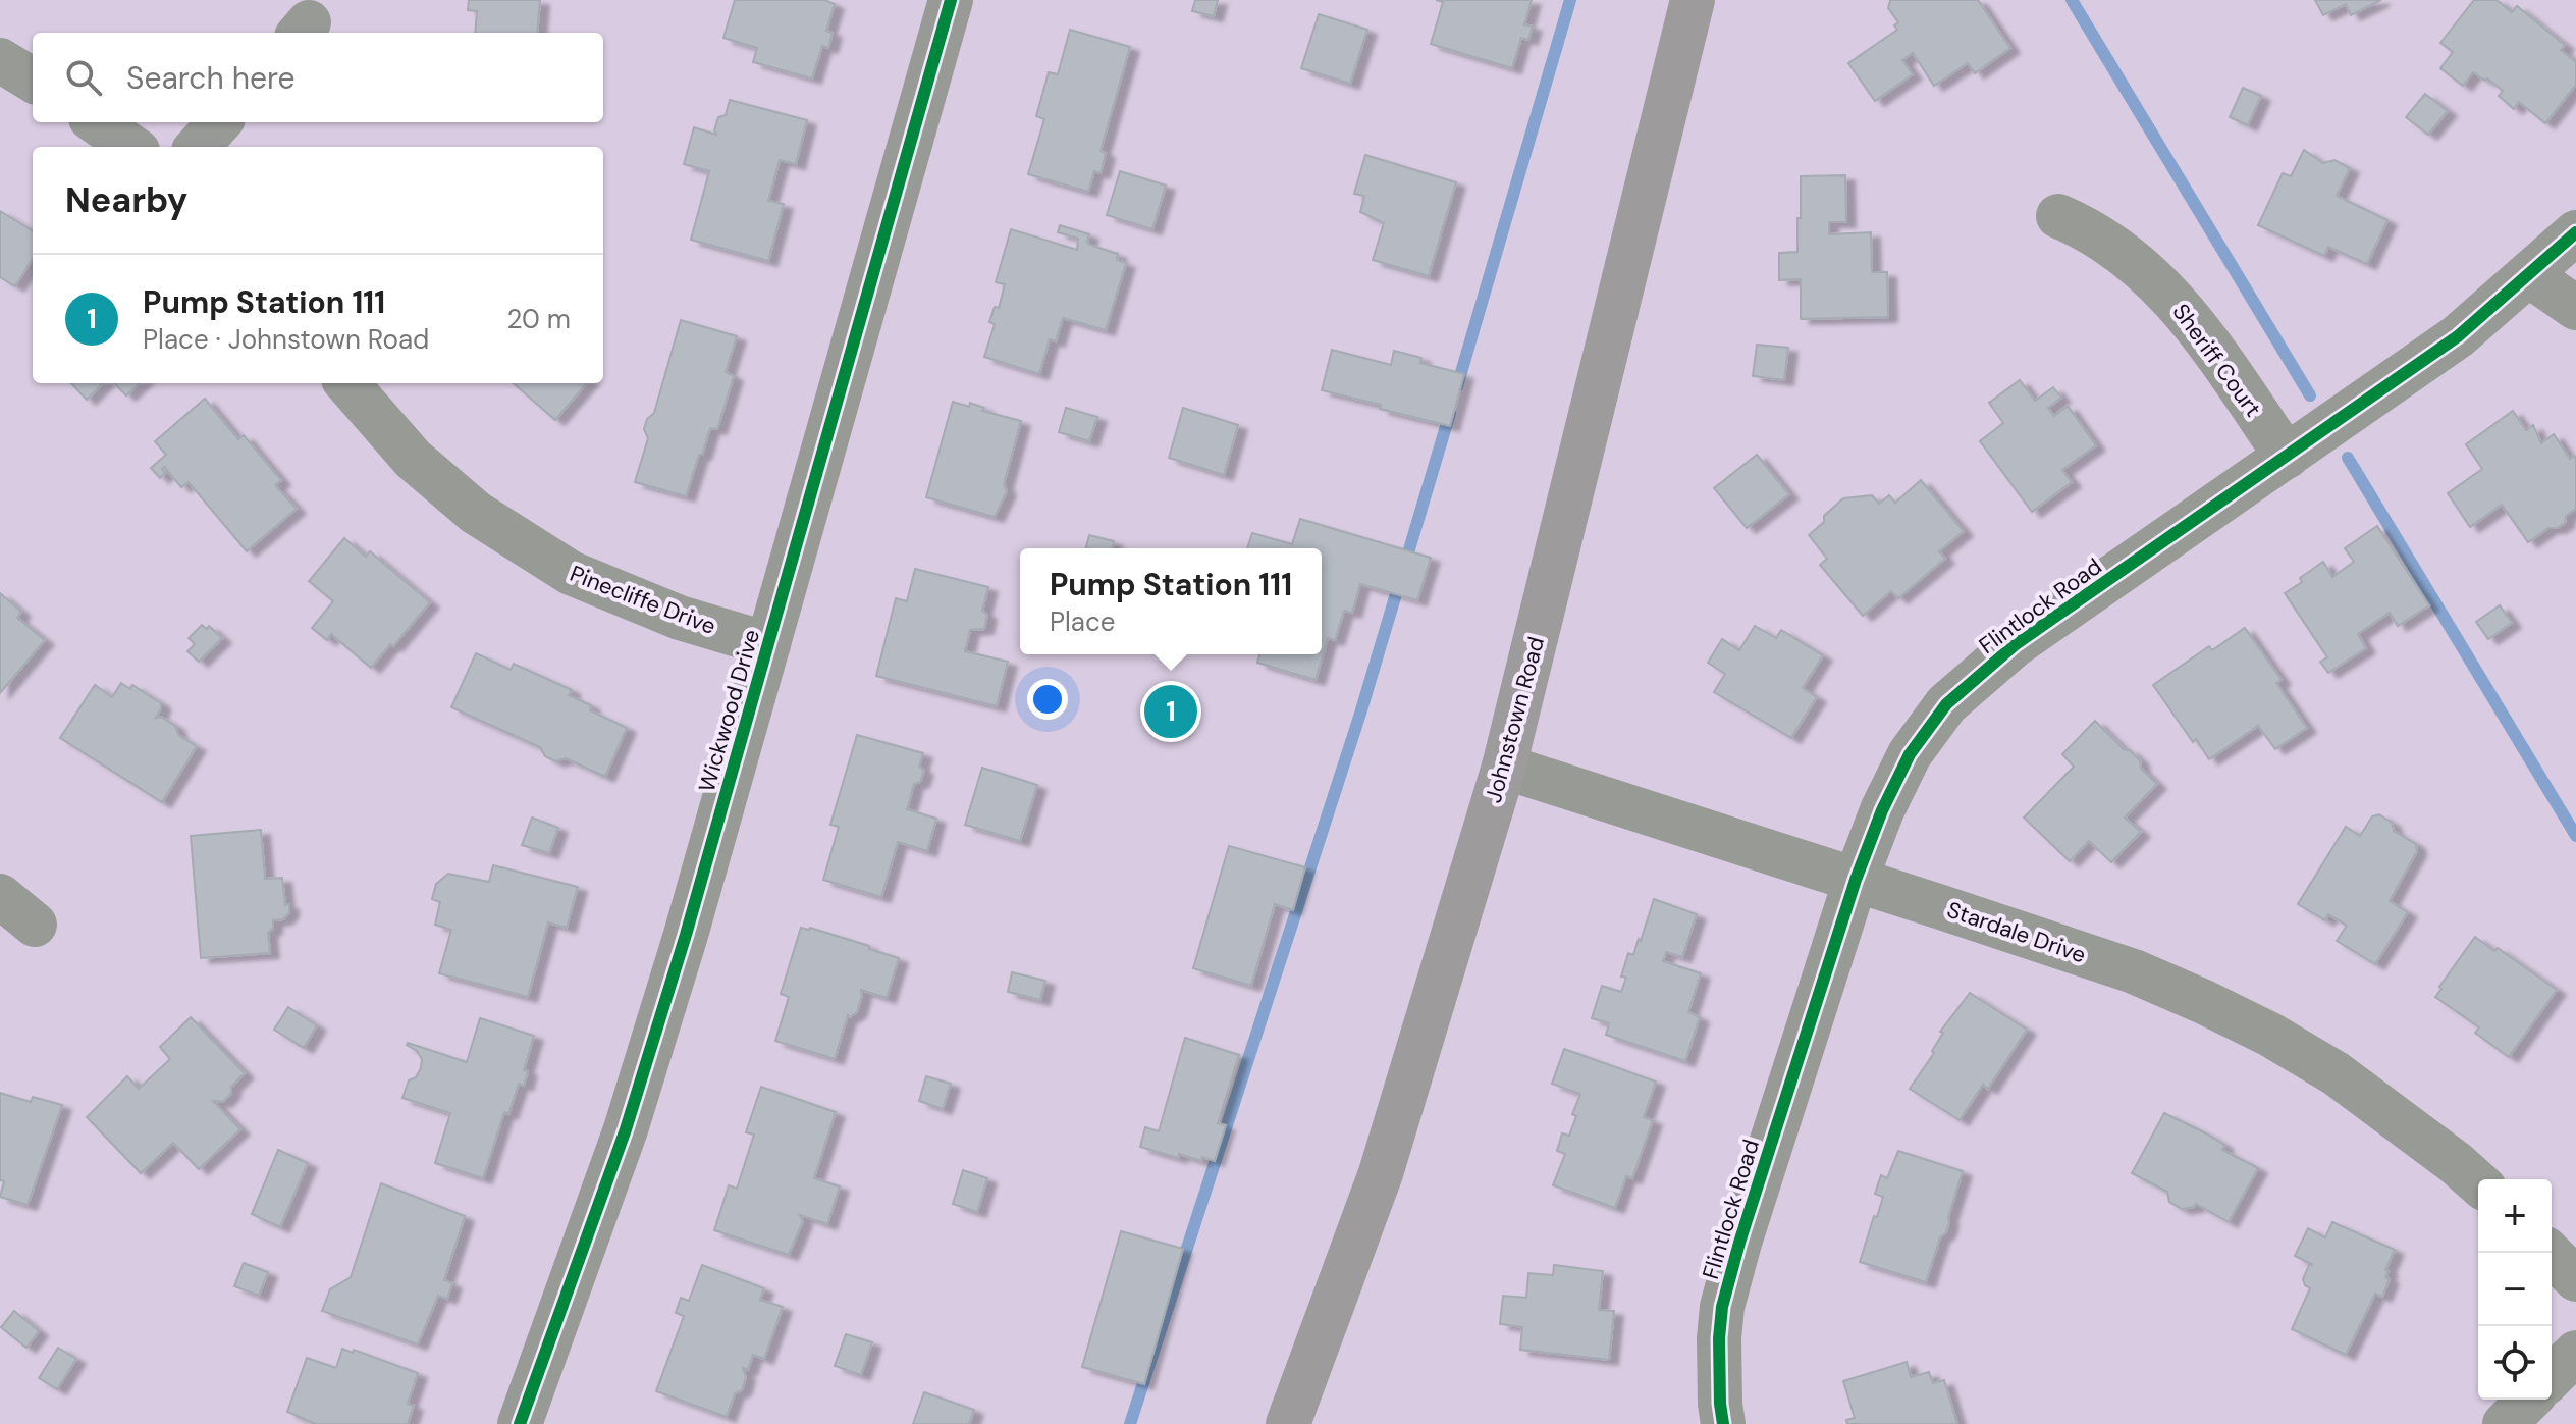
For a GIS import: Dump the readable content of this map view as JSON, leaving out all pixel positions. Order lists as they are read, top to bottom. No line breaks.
{"streets":{"main road":["Johnstown Road"],"street":["Sheriff Court","Pinecliffe Drive","Flintlock Road","Wickwood Drive","Stardale Drive"]},"crossings":[["Sheriff Court","Flintlock Road"],["Pinecliffe Drive","Wickwood Drive"],["Flintlock Road","Stardale Drive"],["Johnstown Road","Stardale Drive"]],"page":{"search":"Search here","heading":"Nearby","list":[{"mark":"1","name":"Pump Station 111","note":"Place · Johnstown Road","value":"20 m"}],"popup":["Pump Station 111","Place"],"pins":"1","map_buttons":["+","−"]}}
